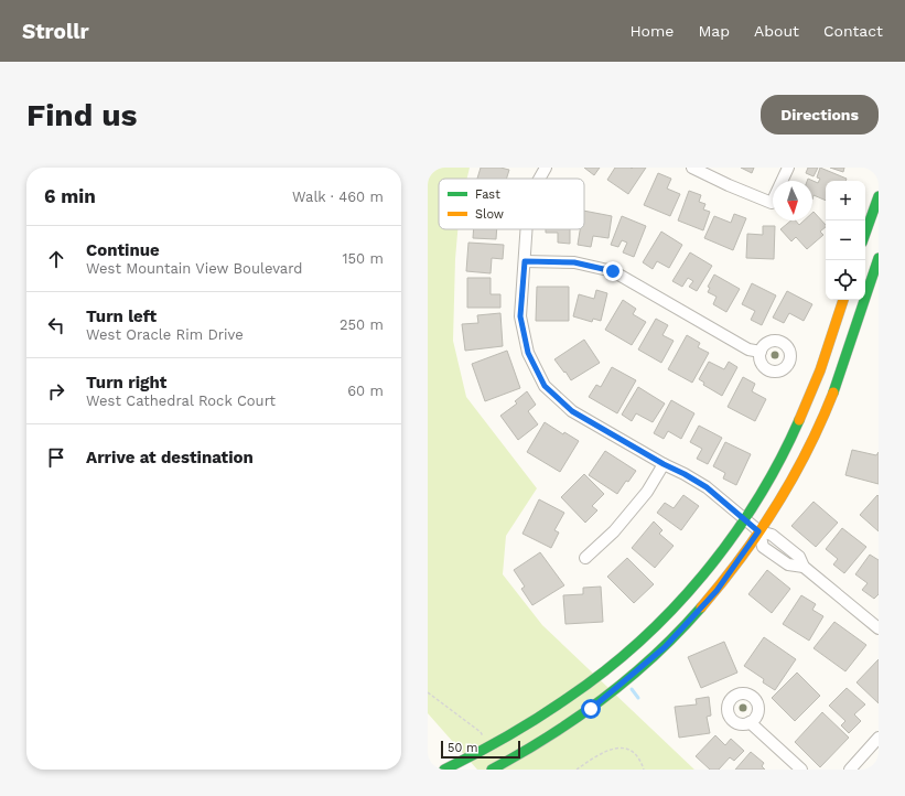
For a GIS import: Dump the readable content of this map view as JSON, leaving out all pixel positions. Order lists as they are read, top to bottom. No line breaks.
{"legend":["Fast","Slow"],"scale_bar":"50 m","north":"bottom","page":{"header":"Strollr","nav":["Home","Map","About","Contact"],"buttons":"Directions","title":"Find us","heading":["6 min","Walk · 460 m"],"map_buttons":["+","−"],"list":[["Continue","West Mountain View Boulevard","150 m"],["Turn left","West Oracle Rim Drive","250 m"],["Turn right","West Cathedral Rock Court","60 m"],"Arrive at destination"],"scale":"50 m"}}
